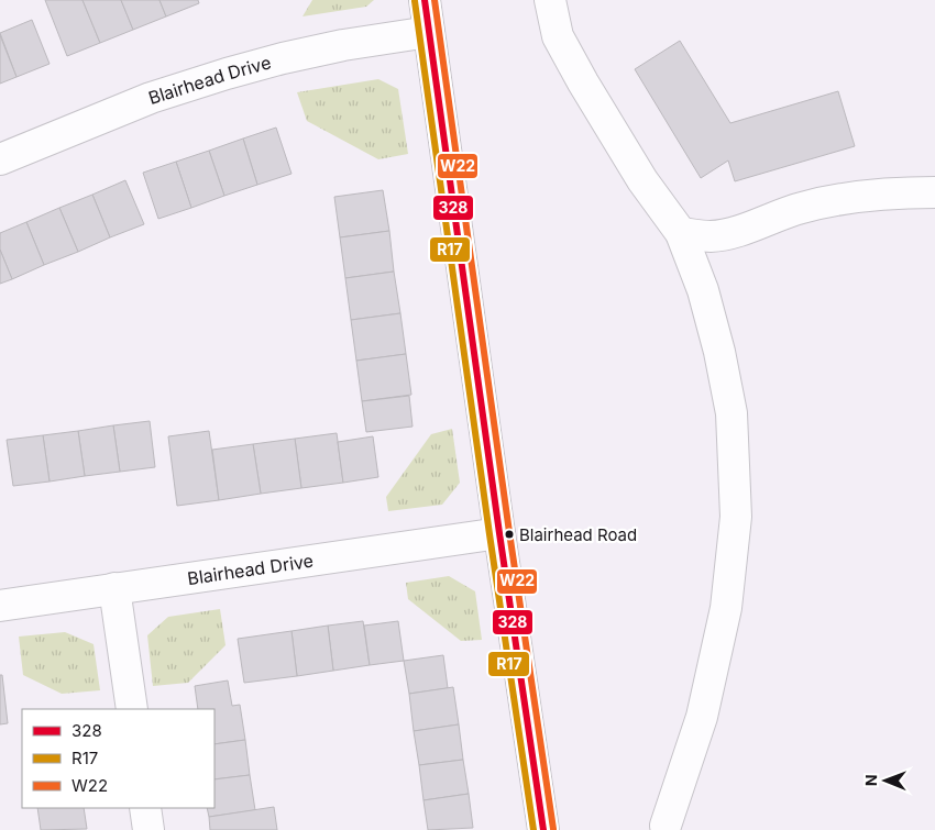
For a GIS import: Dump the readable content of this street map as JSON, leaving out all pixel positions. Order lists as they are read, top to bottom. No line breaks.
{"streets":{"street":["Blairhead Drive"]},"places":["Blairhead Road"],"lines":["transit line 328","transit line W22","transit line R17"],"legend":["328","R17","W22"],"north":"left"}
